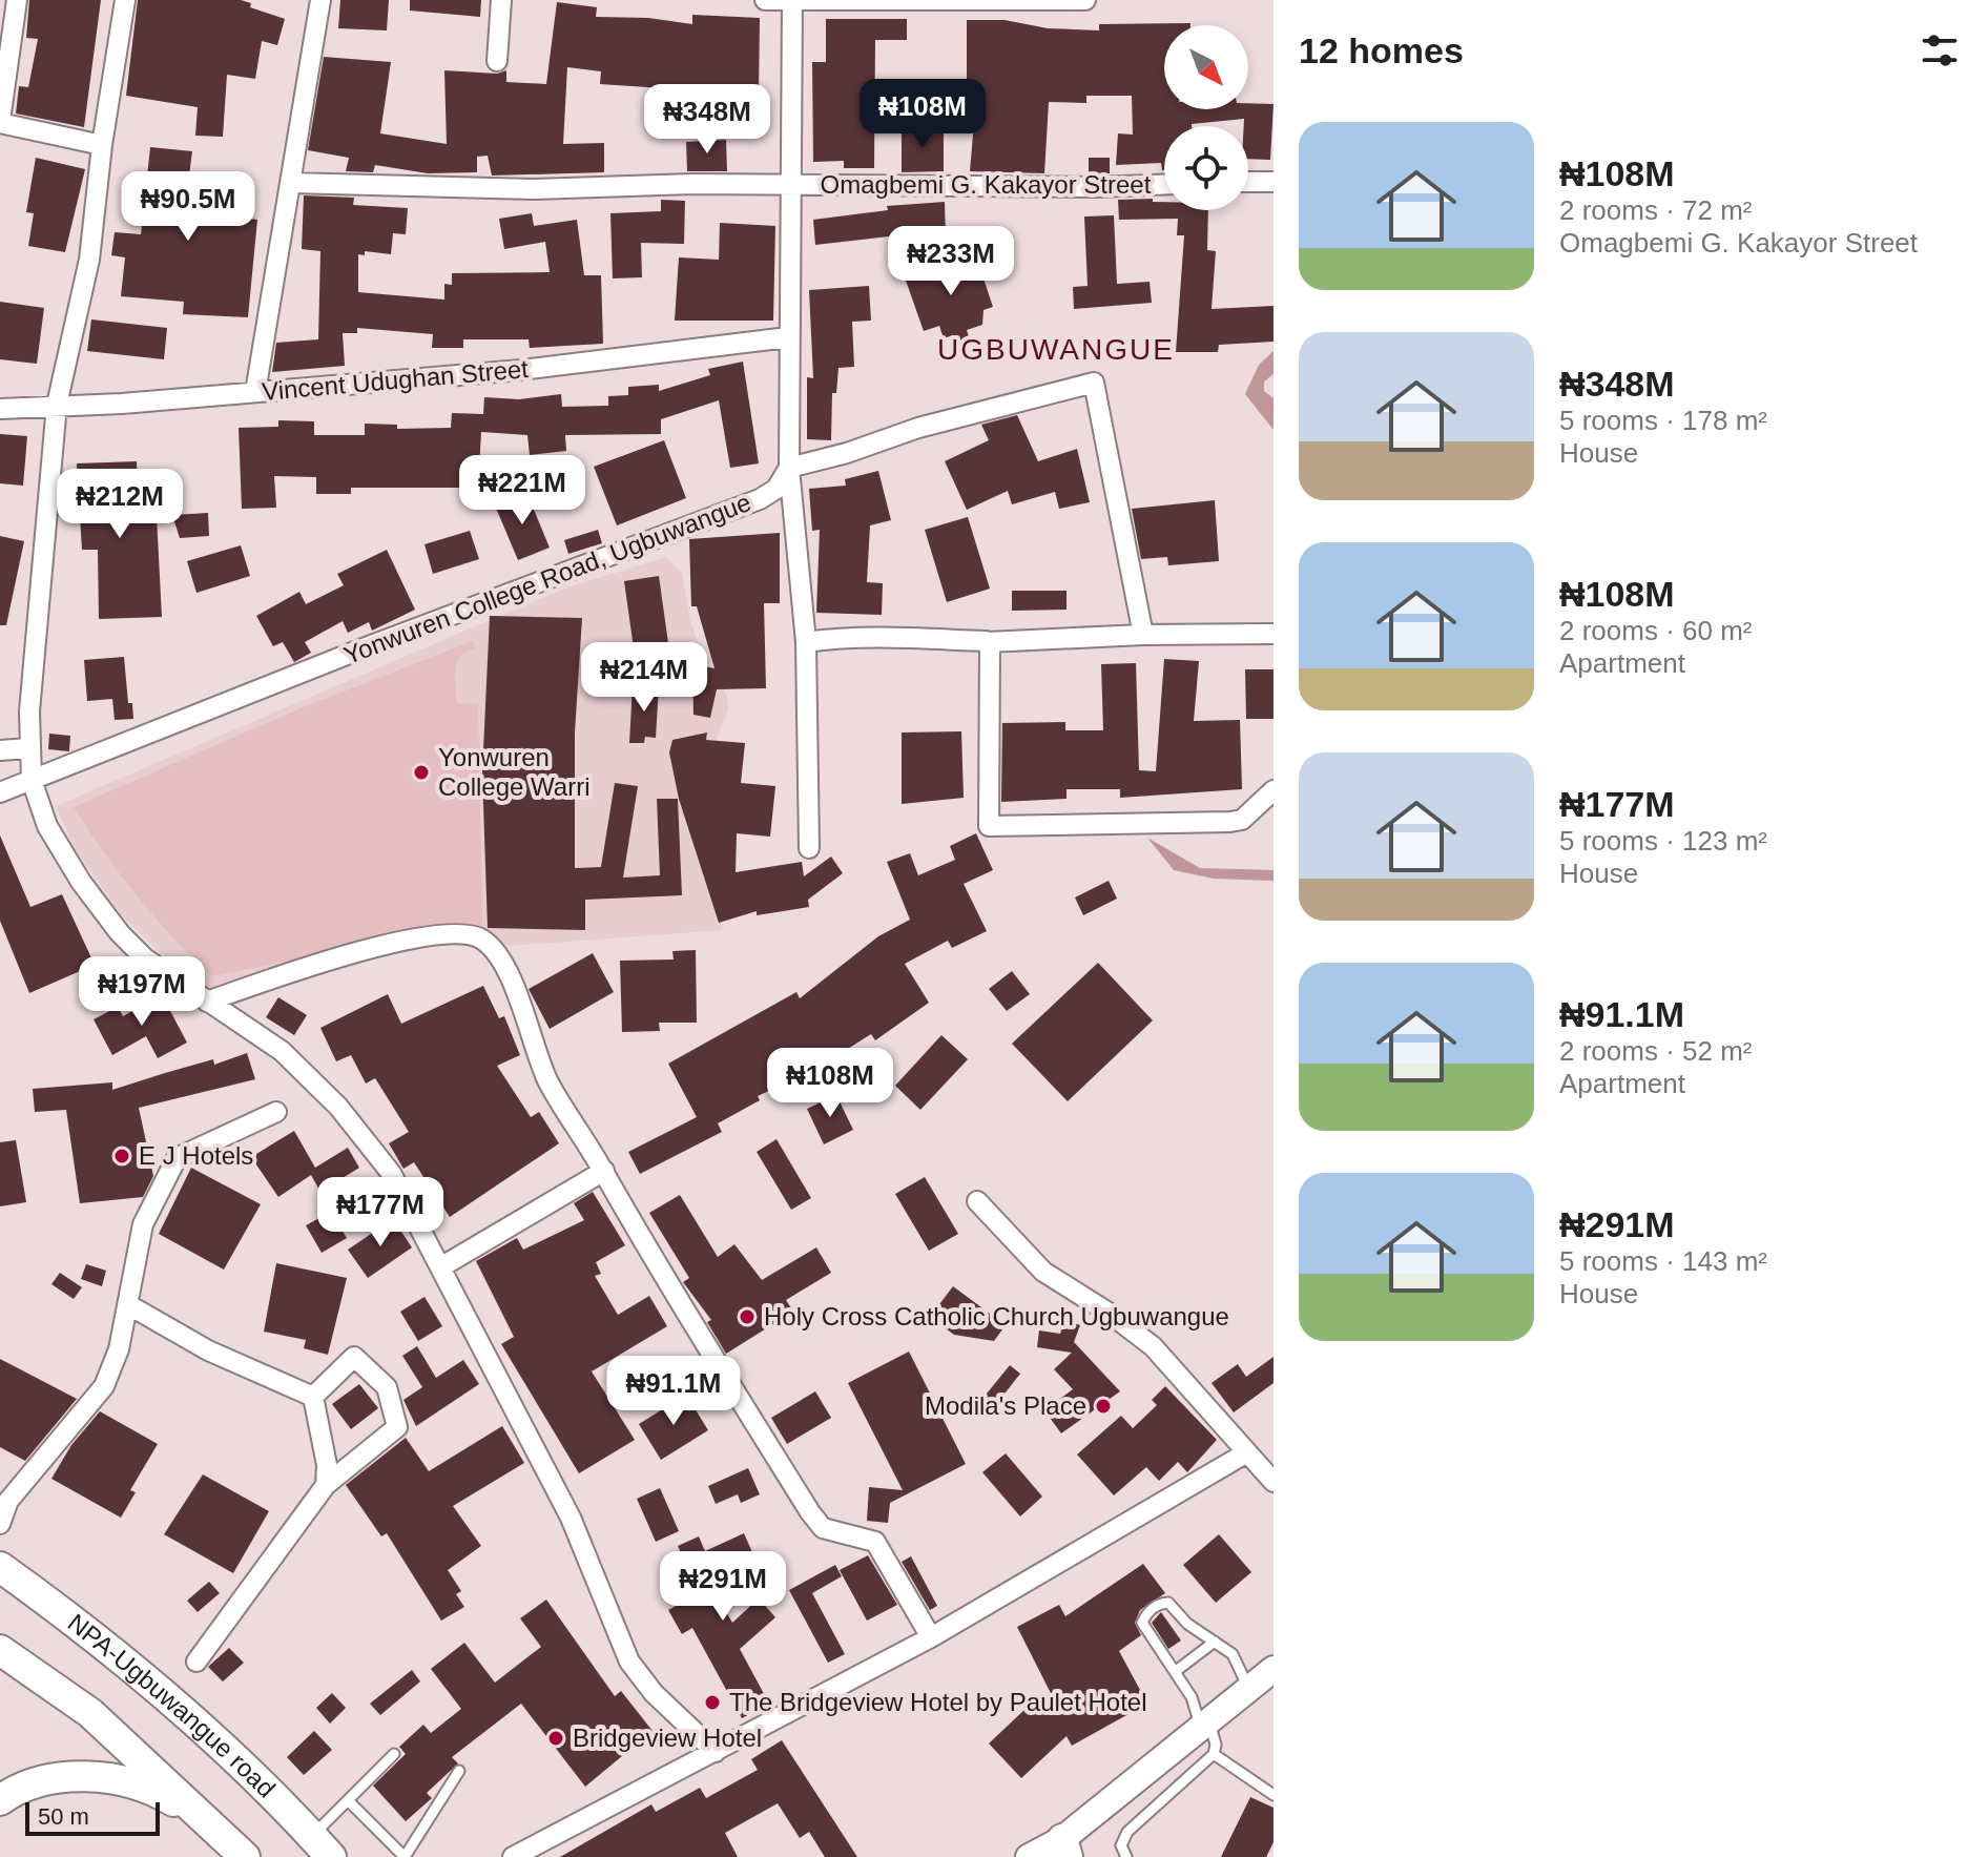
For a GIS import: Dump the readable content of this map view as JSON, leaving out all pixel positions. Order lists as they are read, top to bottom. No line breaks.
{"streets":{"main road":["NPA-Ugbuwangue road"],"street":["Omagbemi G. Kakayor Street","Vincent Udughan Street","Yonwuren College Road, Ugbuwangue"]},"districts":["UGBUWANGUE"],"places":["Yonwuren College Warri","E J Hotels","Holy Cross Catholic Church Ugbuwangue","Modila's Place","The Bridgeview Hotel by Paulet Hotel","Bridgeview Hotel"],"scale_bar":"50 m","north":"bottom right","page":{"heading":"12 homes","price":["₦108M","₦348M","₦90.5M","₦233M","₦221M","₦212M","₦214M","₦197M","₦108M","₦177M","₦91.1M","₦291M"],"list":[{"name":"₦108M","note":"2 rooms · 72 m² · Omagbemi G. Kakayor Street"},{"name":"₦348M","note":"5 rooms · 178 m² · House"},{"name":"₦108M","note":"2 rooms · 60 m² · Apartment"},{"name":"₦177M","note":"5 rooms · 123 m² · House"},{"name":"₦91.1M","note":"2 rooms · 52 m² · Apartment"},{"name":"₦291M","note":"5 rooms · 143 m² · House"}],"scale":"50 m"}}
